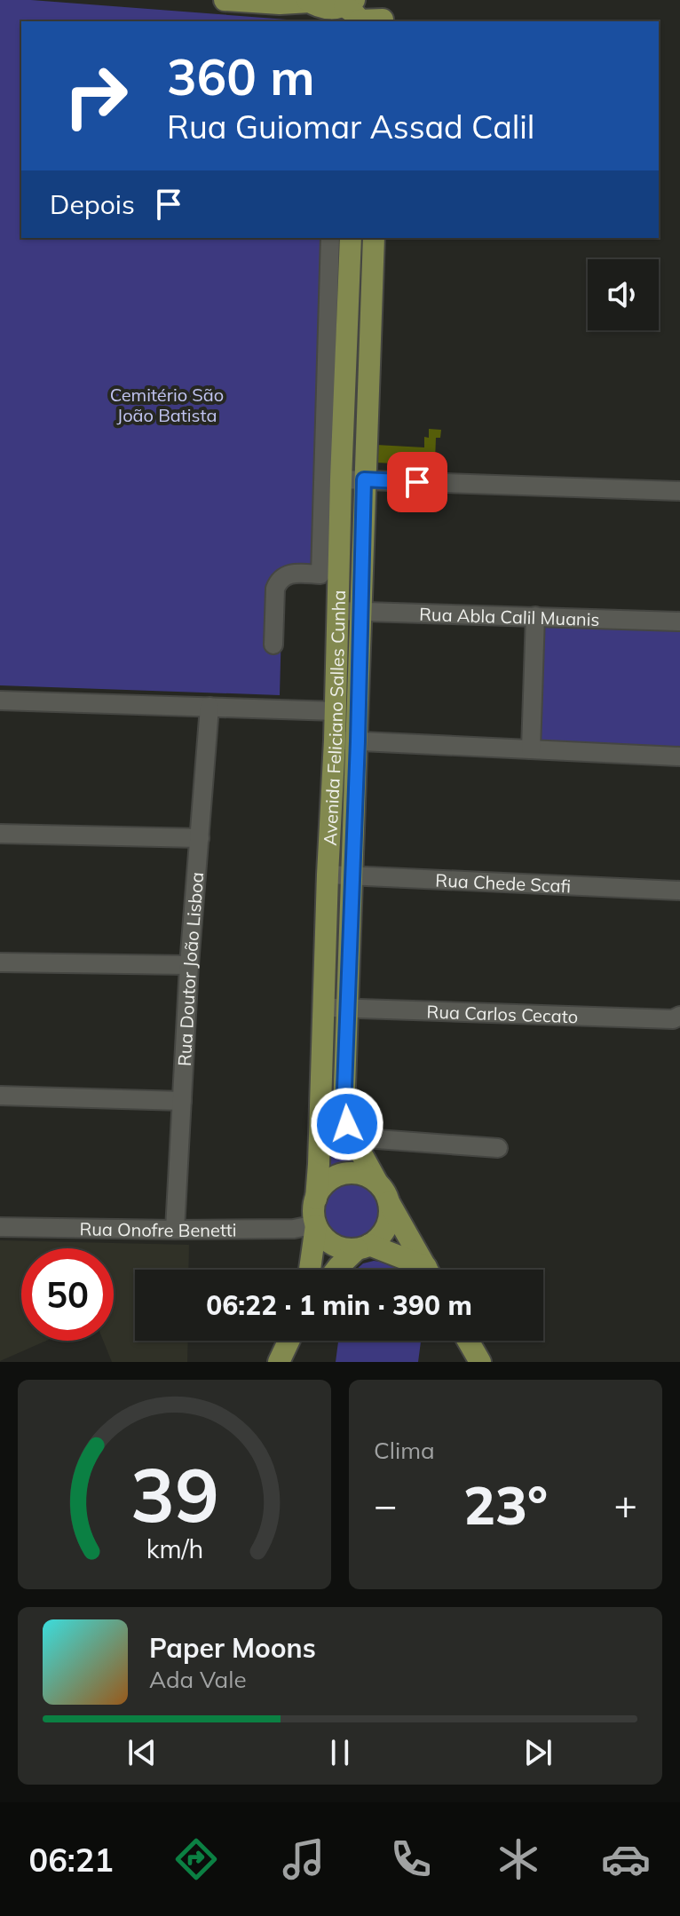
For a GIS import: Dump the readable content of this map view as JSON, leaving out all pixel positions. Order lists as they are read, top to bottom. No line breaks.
{"streets":{"main road":["Avenida Feliciano Salles Cunha"],"street":["Rua Abla Calil Muanis","Rua Chede Scafi","Rua Doutor João Lisboa","Rua Carlos Cecato","Rua Onofre Benetti"]},"crossings":[["Rua Abla Calil Muanis","Avenida Feliciano Salles Cunha"],["Avenida Feliciano Salles Cunha","Rua Chede Scafi"],["Avenida Feliciano Salles Cunha","Rua Carlos Cecato"],["Avenida Feliciano Salles Cunha","Rua Onofre Benetti"],["Rua Doutor João Lisboa","Rua Onofre Benetti"]],"parks":["Cemitério São João Batista"],"page":{"turn":["360 m","Rua Guiomar Assad Calil"],"then":"Depois","limit":"50","trip":"06:22 · 1 min · 390 m","tile":"Clima","heat":["−","23°","+"],"song":["Paper Moons","Ada Vale"],"tabs":"06:21","gauge":["39","km/h"]}}
